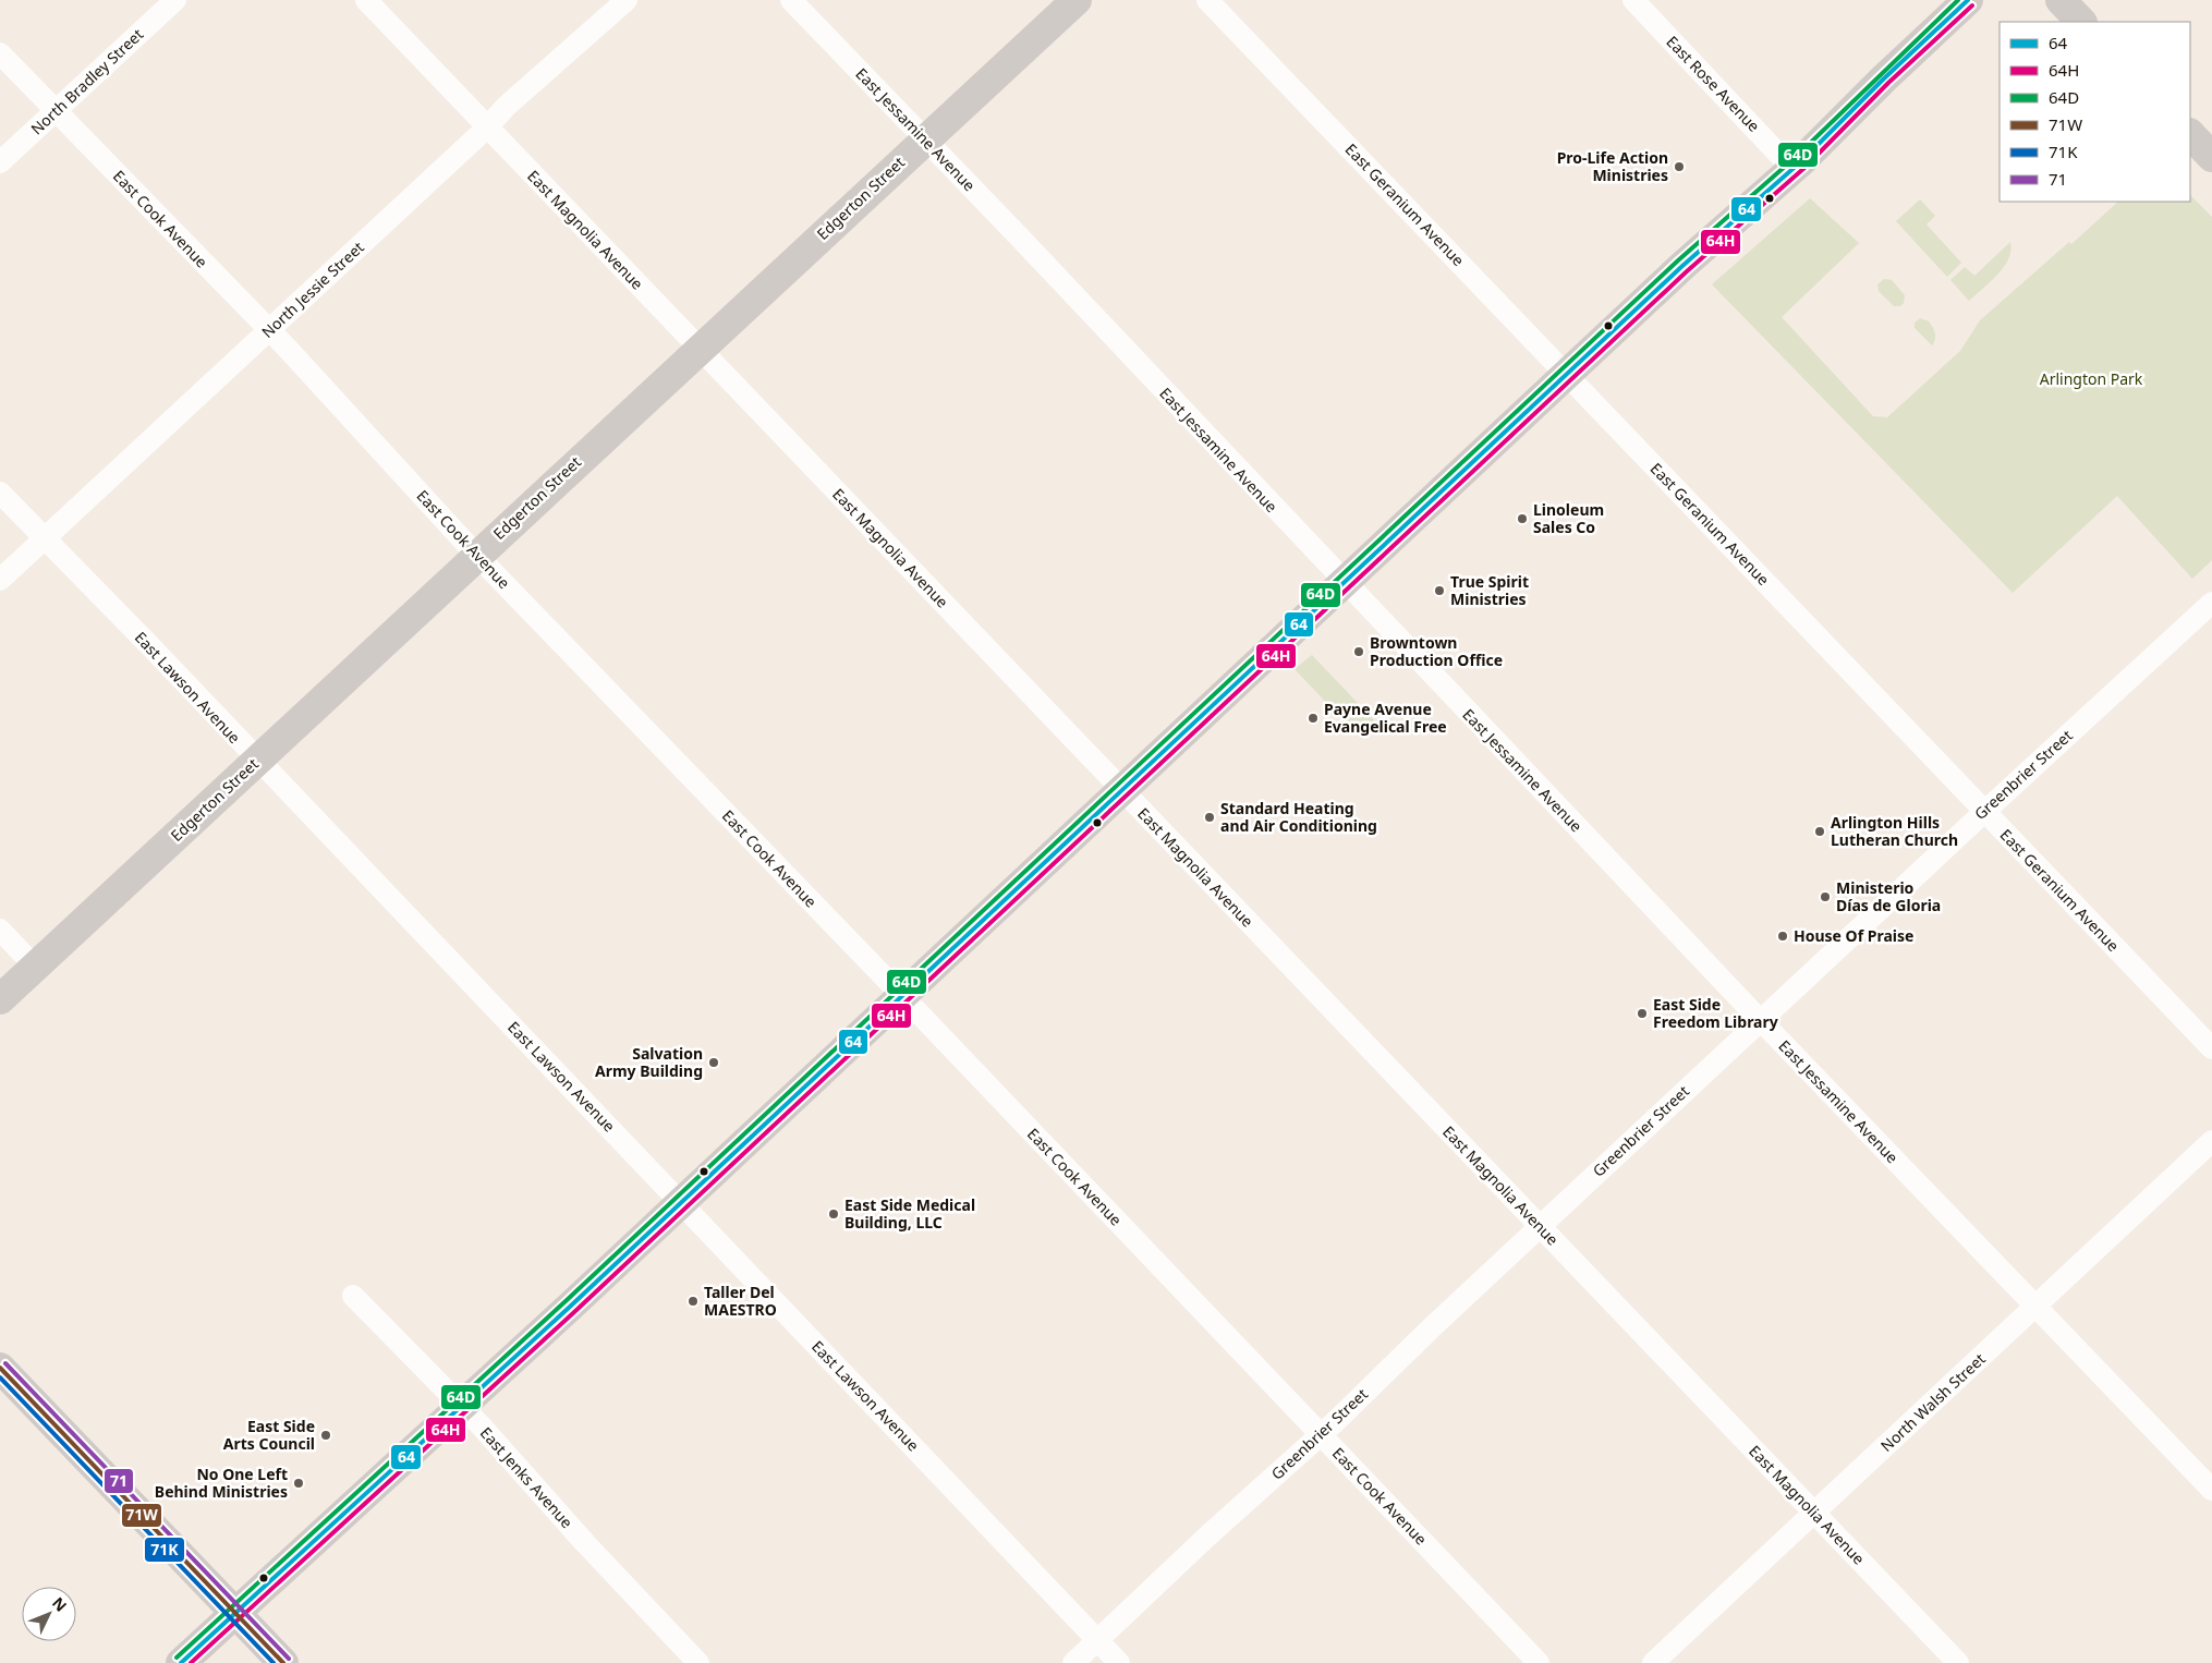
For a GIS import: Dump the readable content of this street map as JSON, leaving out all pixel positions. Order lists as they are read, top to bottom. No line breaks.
{"streets":{"street":["North Bradley Street","East Rose Avenue","East Jessamine Avenue","Edgerton Street","East Geranium Avenue","East Cook Avenue","East Magnolia Avenue","North Jessie Street","East Lawson Avenue","Greenbrier Street","North Walsh Street","East Jenks Avenue"]},"crossings":[["North Bradley Street","East Cook Avenue"],["East Jessamine Avenue","Edgerton Street"],["East Jessamine Avenue","Greenbrier Street"],["East Jessamine Avenue","North Walsh Street"],["Edgerton Street","East Cook Avenue"],["Edgerton Street","East Magnolia Avenue"],["Edgerton Street","East Lawson Avenue"],["East Geranium Avenue","Greenbrier Street"],["East Cook Avenue","North Jessie Street"],["East Cook Avenue","Greenbrier Street"],["East Magnolia Avenue","North Jessie Street"],["East Magnolia Avenue","Greenbrier Street"],["East Magnolia Avenue","North Walsh Street"],["North Jessie Street","East Lawson Avenue"],["East Lawson Avenue","Greenbrier Street"]],"parks":["Arlington Park"],"places":["Pro-Life Action Ministries","Linoleum Sales Co","True Spirit Ministries","Browntown Production Office","Payne Avenue Evangelical Free","Standard Heating and Air Conditioning","Arlington Hills Lutheran Church","Ministerio Días de Gloria","House Of Praise","East Side Freedom Library","Salvation Army Building","East Side Medical Building, LLC","Taller Del MAESTRO","East Side Arts Council","No One Left Behind Ministries"],"lines":["transit line 64","transit line 64D","transit line 64H","transit line 71","transit line 71W","transit line 71K"],"legend":["64","64H","64D","71W","71K","71"],"north":"top right"}
